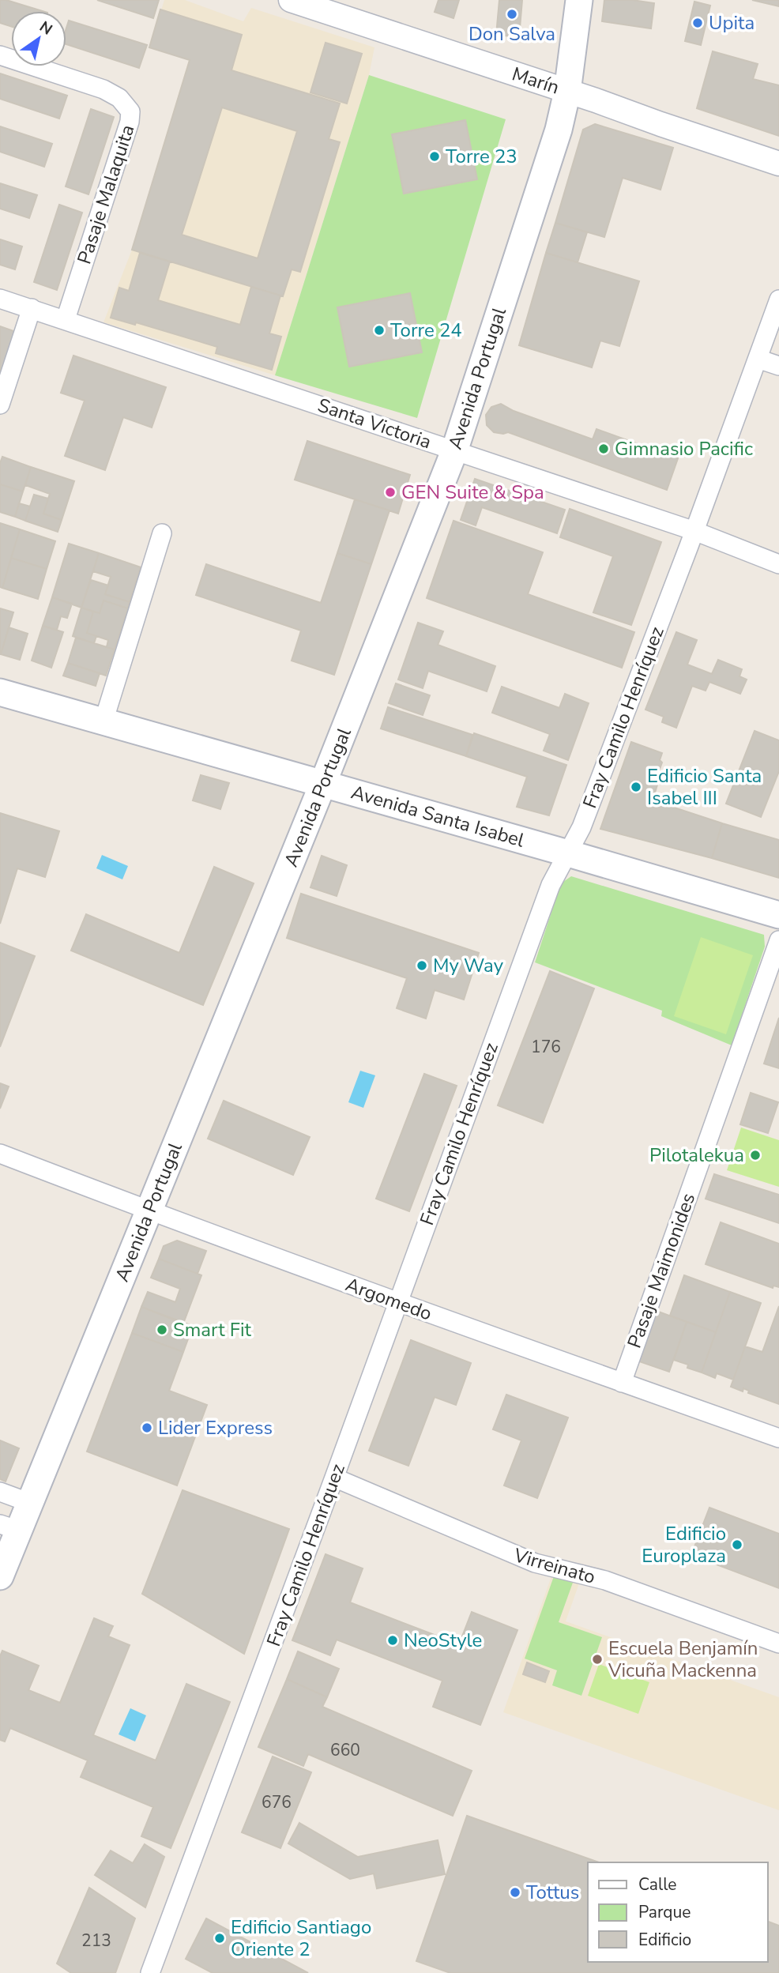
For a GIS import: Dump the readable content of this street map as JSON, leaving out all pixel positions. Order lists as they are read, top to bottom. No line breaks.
{"streets":{"main road":["Avenida Portugal","Avenida Santa Isabel"],"street":["Marín","Pasaje Malaquita","Santa Victoria","Fray Camilo Henríquez","Pasaje Maimonides","Argomedo","Virreinato"]},"crossings":[["Marín","Avenida Portugal"],["Pasaje Malaquita","Santa Victoria"],["Avenida Portugal","Santa Victoria"],["Avenida Portugal","Avenida Santa Isabel"],["Avenida Portugal","Argomedo"],["Santa Victoria","Fray Camilo Henríquez"],["Fray Camilo Henríquez","Avenida Santa Isabel"],["Fray Camilo Henríquez","Argomedo"],["Fray Camilo Henríquez","Virreinato"],["Pasaje Maimonides","Argomedo"]],"places":["Don Salva","Upita","Torre 23","Torre 24","Gimnasio Pacific","GEN Suite & Spa","Edificio Santa Isabel III","My Way","Pilotalekua","Smart Fit","Lider Express","Edificio Europlaza","NeoStyle","Escuela Benjamín Vicuña Mackenna","Tottus","Edificio Santiago Oriente 2"],"house_numbers":["176","660","676","213"],"legend":["Calle","Parque","Edificio"],"north":"top right"}
